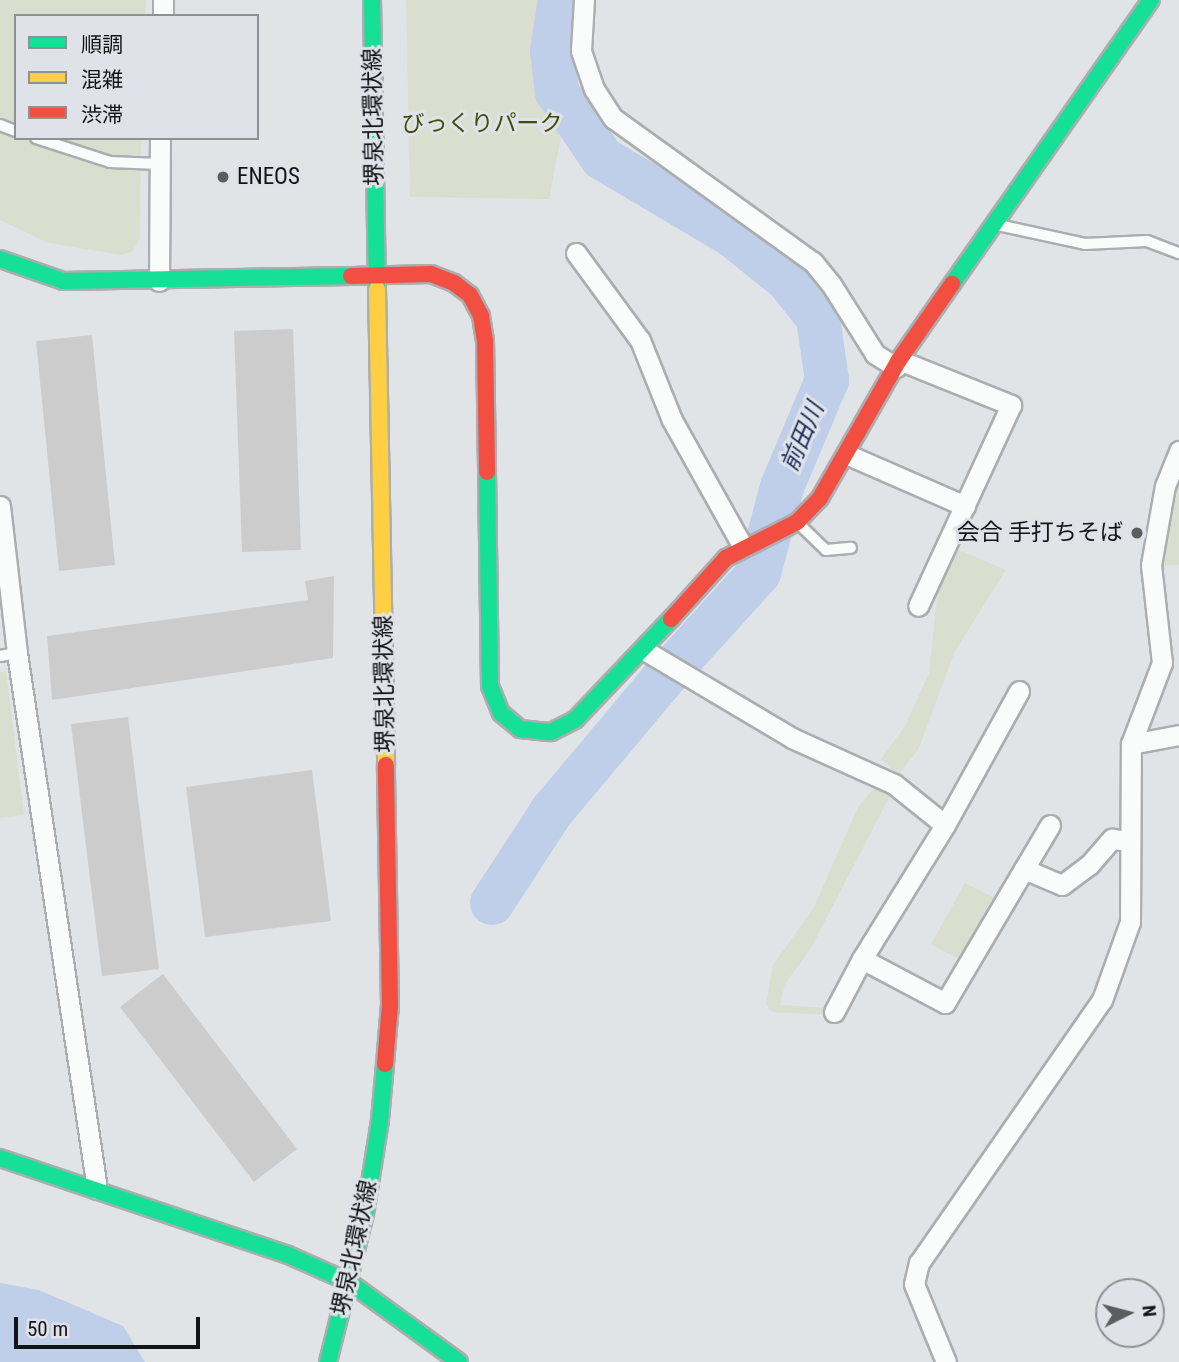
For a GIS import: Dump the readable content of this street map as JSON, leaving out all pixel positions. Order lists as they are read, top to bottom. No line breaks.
{"streets":{"street":["堺泉北環状線"]},"water":["前田川"],"parks":["びっくりパーク"],"places":["ENEOS","会合 手打ちそば"],"legend":["順調","混雑","渋滞"],"scale_bar":"50 m","north":"right"}
